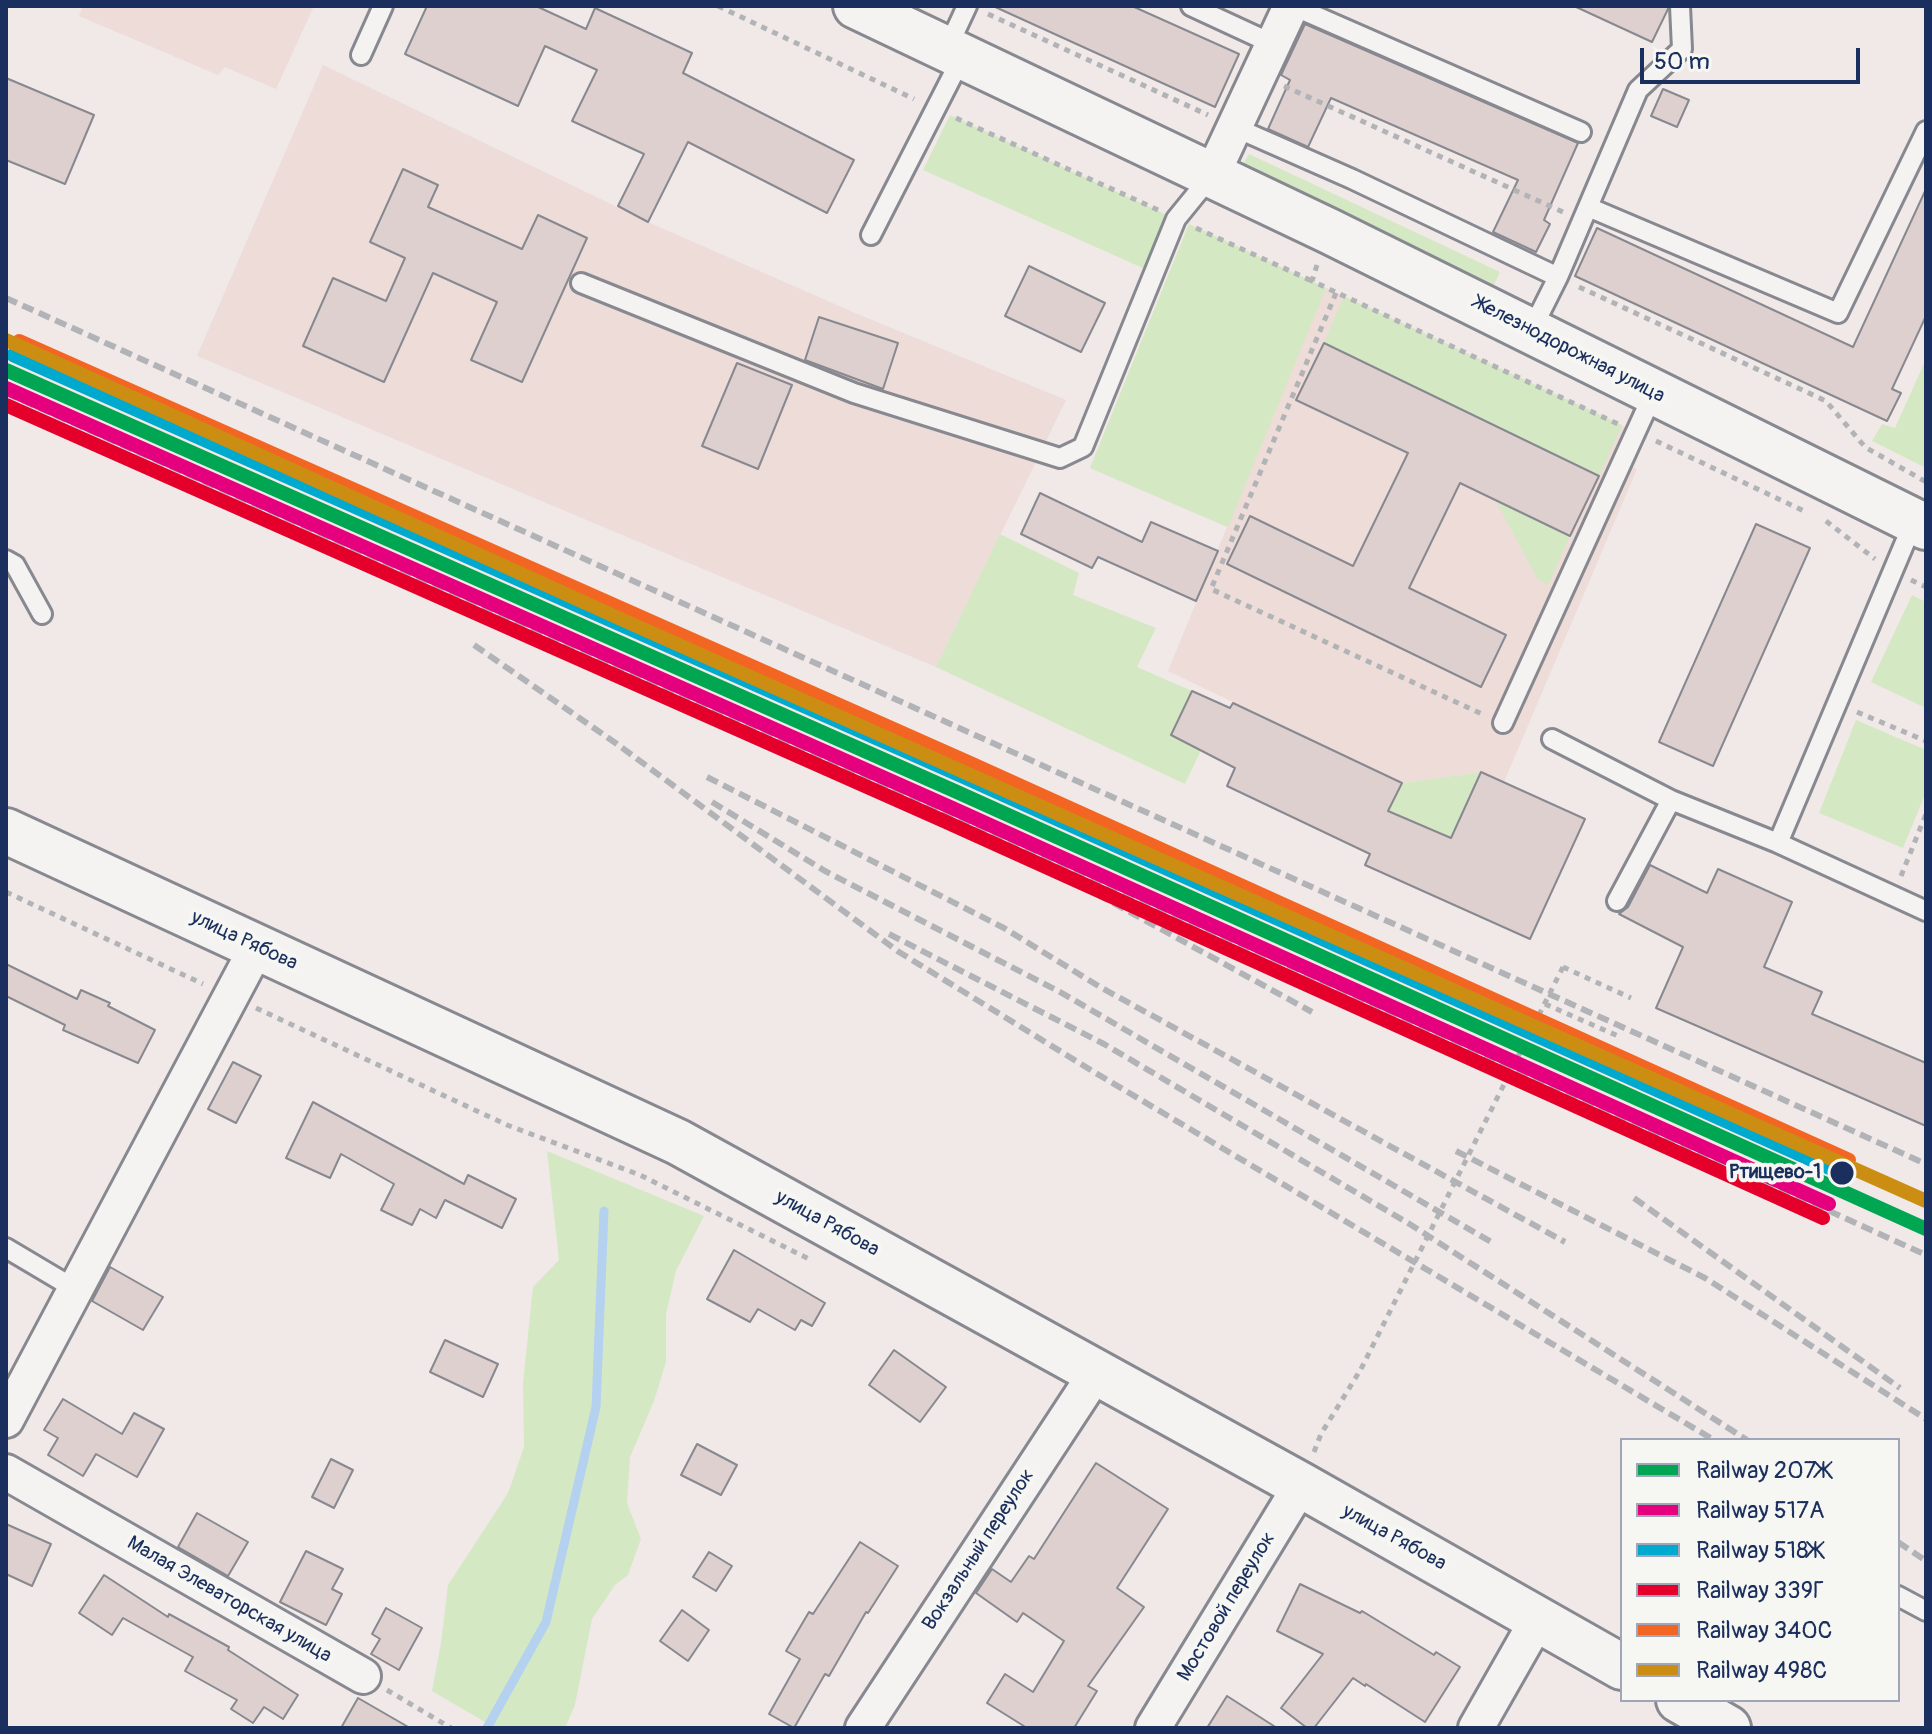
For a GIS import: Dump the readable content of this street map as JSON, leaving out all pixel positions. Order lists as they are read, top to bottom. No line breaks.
{"streets":{"street":["Железнодорожная улица","улица Рябова","Вокзальный переулок","Малая Элеваторская улица","Мостовой переулок"]},"crossings":[["улица Рябова","Вокзальный переулок"],["улица Рябова","Мостовой переулок"]],"places":["Ртищево-1"],"lines":["rail line 498С","rail line 340С","rail line 518Ж","rail line 207Ж","rail line 517А","rail line 339Г"],"legend":["Railway 207Ж","Railway 517А","Railway 518Ж","Railway 339Г","Railway 340С","Railway 498С"],"scale_bar":"50 m"}
